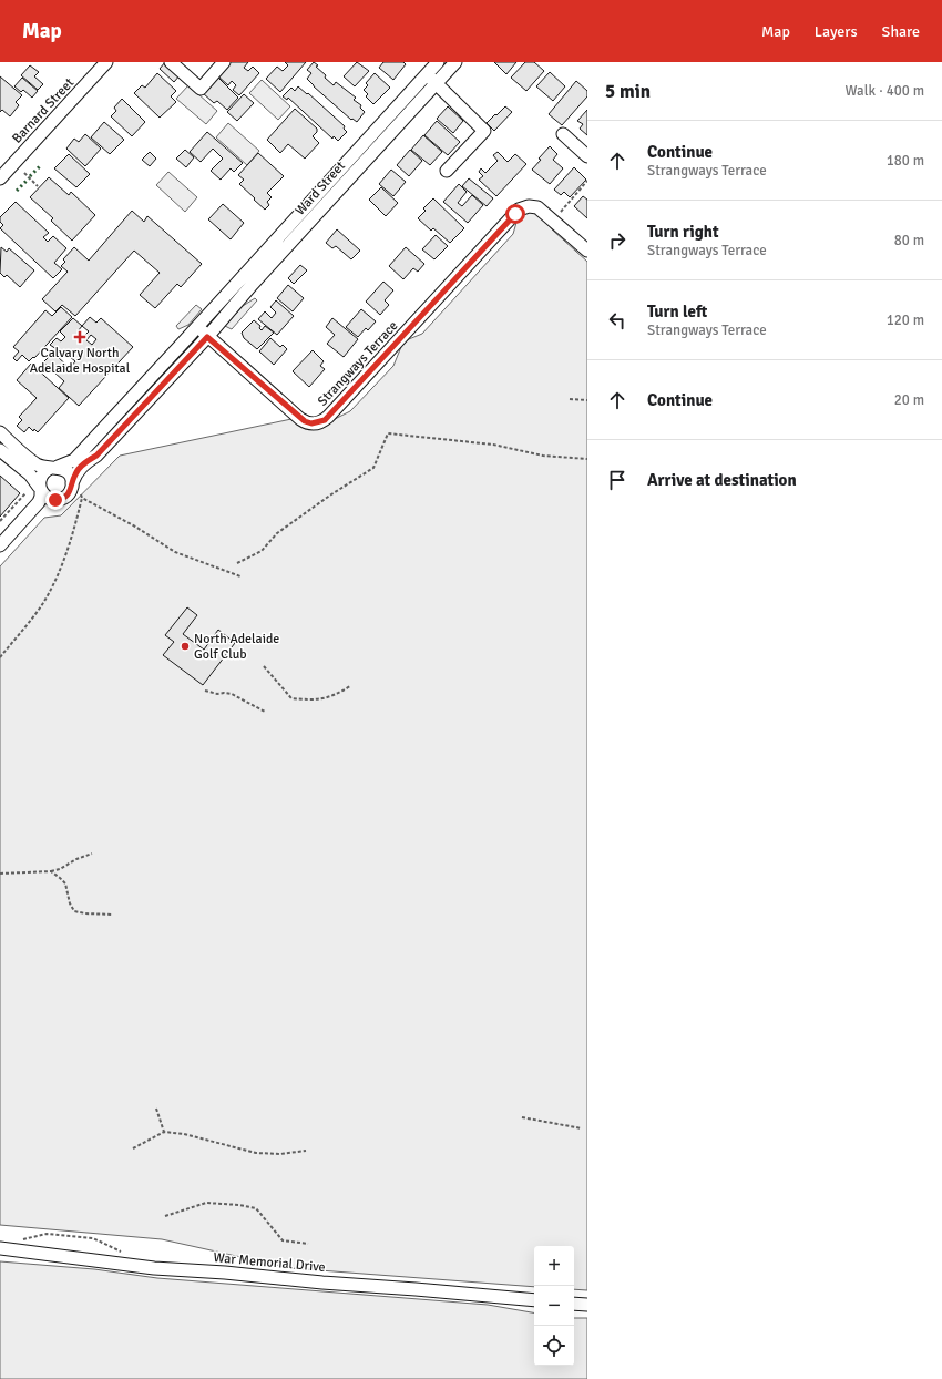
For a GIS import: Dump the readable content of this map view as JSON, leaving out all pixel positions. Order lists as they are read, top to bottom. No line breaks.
{"streets":{"street":["Barnard Street","Ward Street","Strangways Terrace","War Memorial Drive"]},"crossings":[["Ward Street","Strangways Terrace"]],"places":{"health":["Calvary North Adelaide Hospital"],"other":["North Adelaide Golf Club"]},"page":{"header":"Map","nav":["Map","Layers","Share"],"heading":["5 min","Walk · 400 m"],"list":[["Continue","Strangways Terrace","180 m"],["Turn right","Strangways Terrace","80 m"],["Turn left","Strangways Terrace","120 m"],["Continue","20 m"],"Arrive at destination"],"map_buttons":["+","−"]}}
